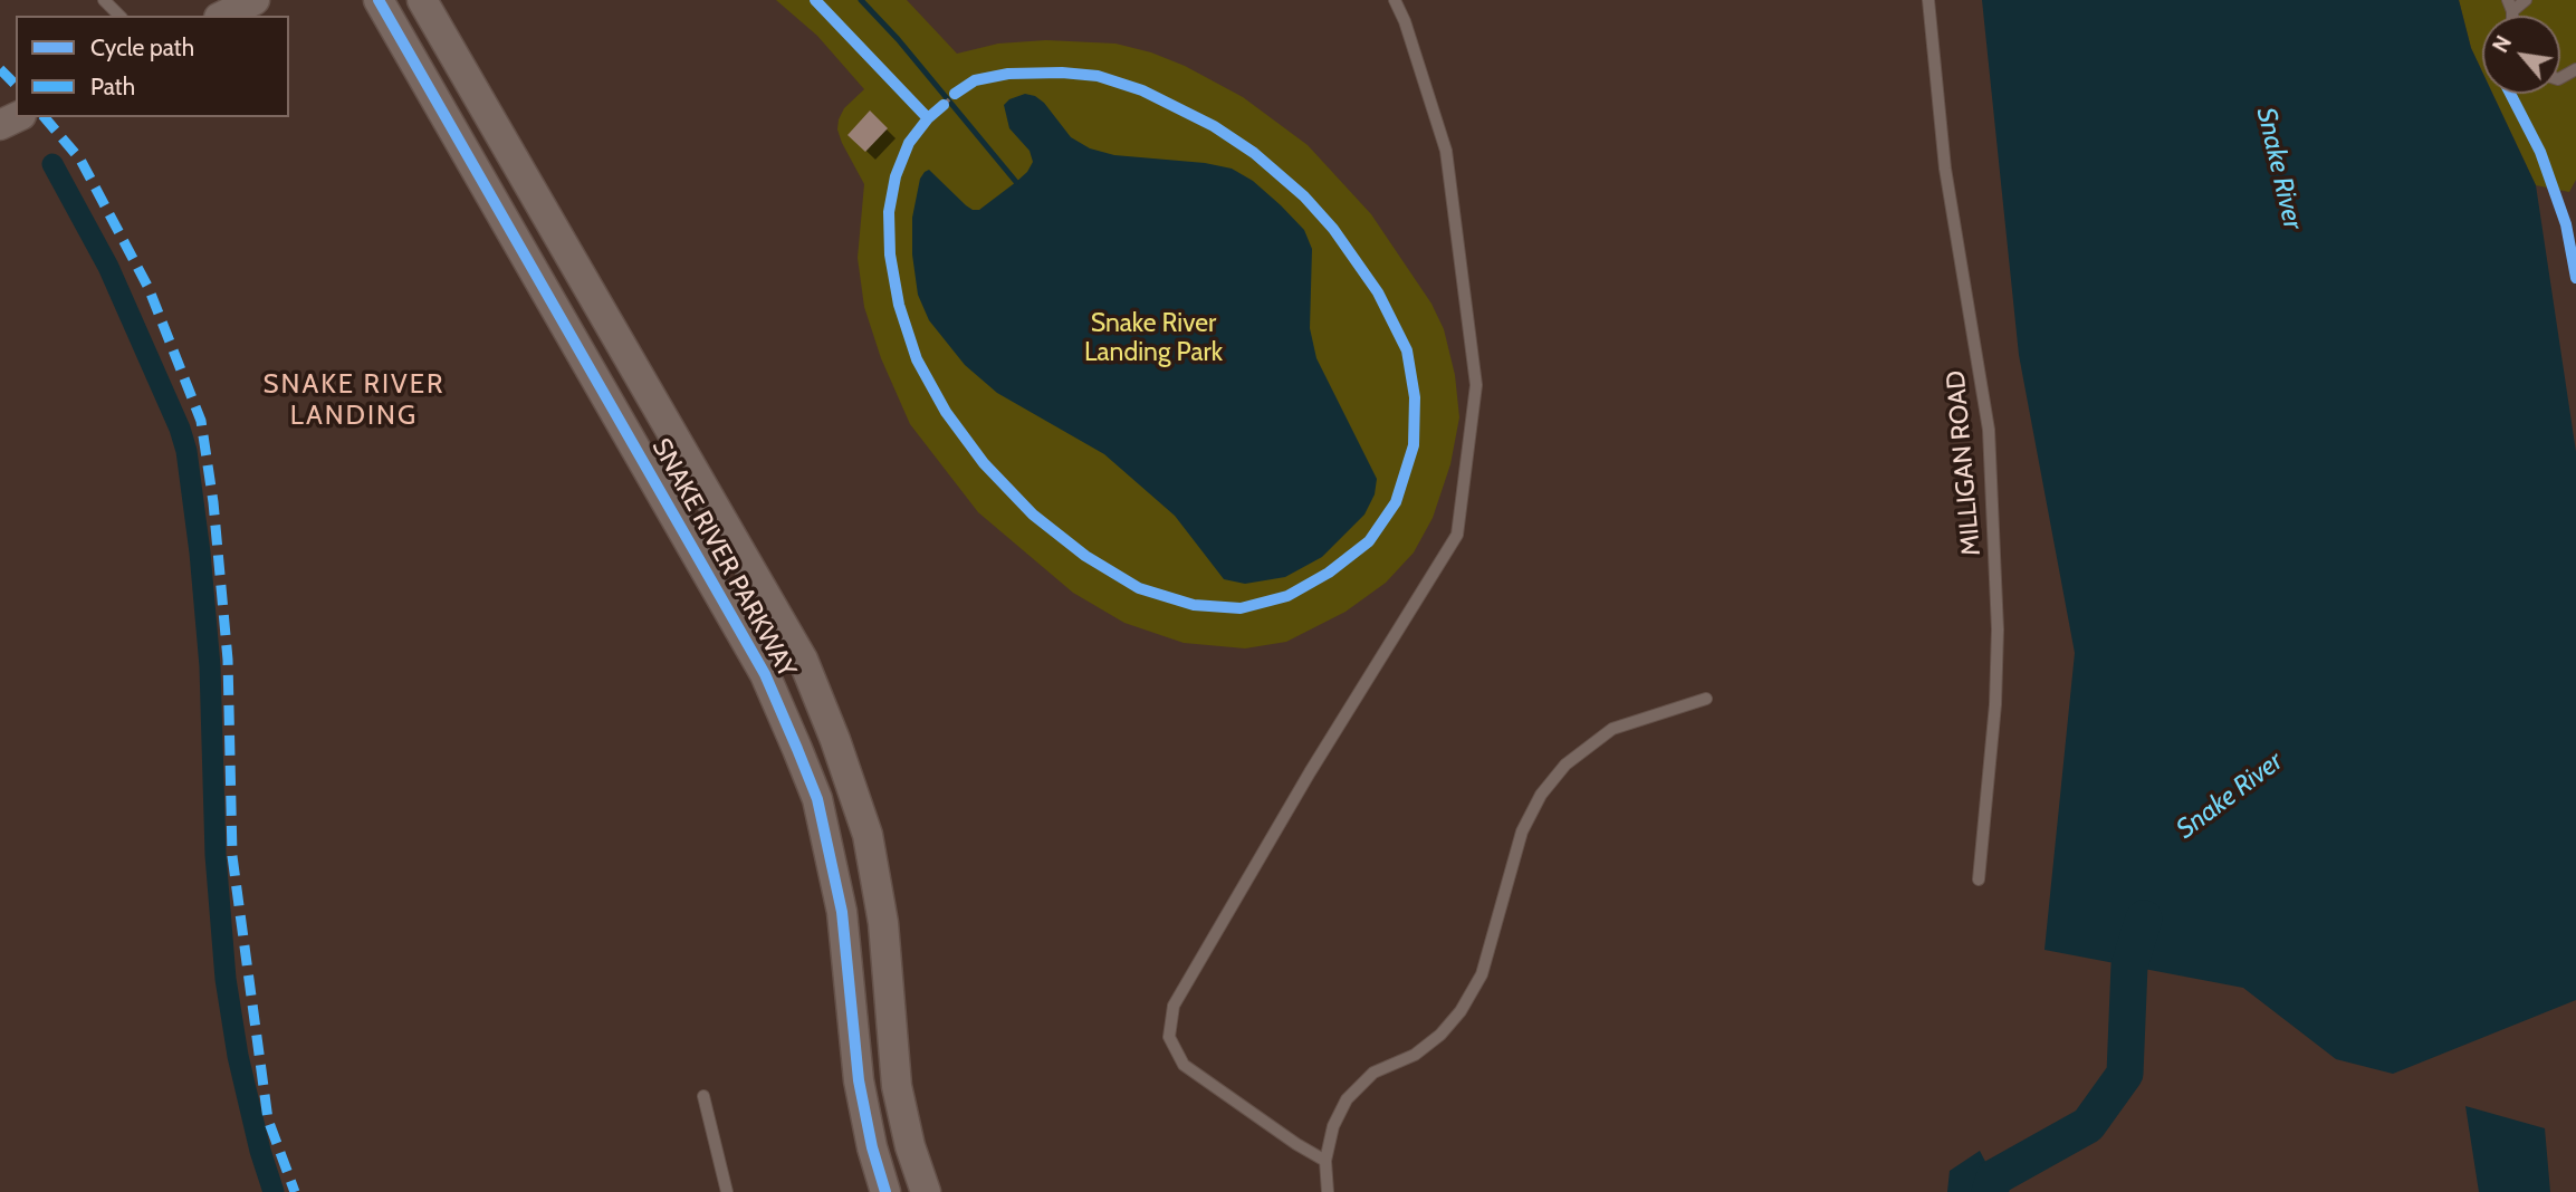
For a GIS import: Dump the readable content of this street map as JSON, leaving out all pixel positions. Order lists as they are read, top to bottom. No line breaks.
{"streets":{"street":["SNAKE RIVER PARKWAY"],"lane":["MILLIGAN ROAD"]},"districts":["SNAKE RIVER LANDING"],"water":["Snake River"],"parks":["Snake River Landing Park"],"legend":["Cycle path","Path"],"north":"top left"}
